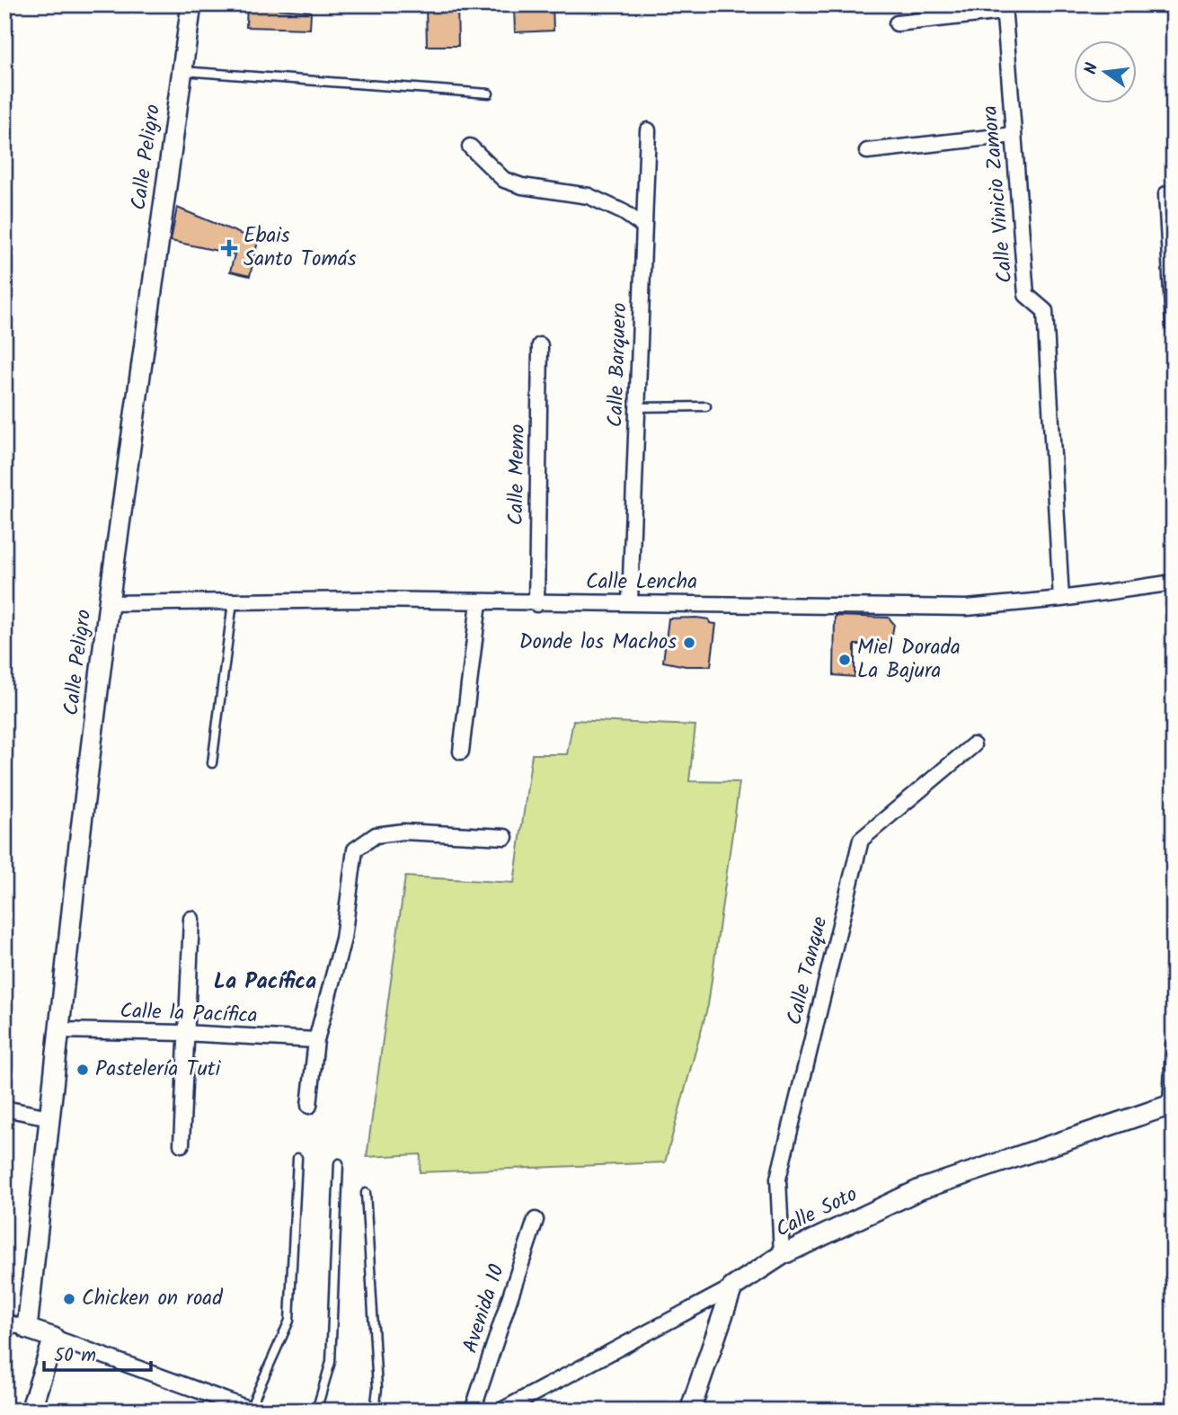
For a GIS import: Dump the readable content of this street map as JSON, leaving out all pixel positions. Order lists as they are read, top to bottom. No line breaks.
{"streets":{"main road":["Calle Peligro","Calle Soto"],"street":["Calle Vinicio Zamora","Calle Barquero","Calle Memo","Calle Lencha","Calle Tanque","Calle la Pacífica","Avenida 10"]},"crossings":[["Calle Peligro","Calle Lencha"],["Calle Peligro","Calle la Pacífica"],["Calle Vinicio Zamora","Calle Lencha"],["Calle Barquero","Calle Lencha"],["Calle Memo","Calle Lencha"],["Calle Tanque","Calle Soto"]],"districts":["La Pacífica"],"places":{"health":["Ebais Santo Tomás"],"other":["Donde los Machos","Miel Dorada La Bajura","Pastelería Tuti","Chicken on road"]},"scale_bar":"50 m","north":"left"}
